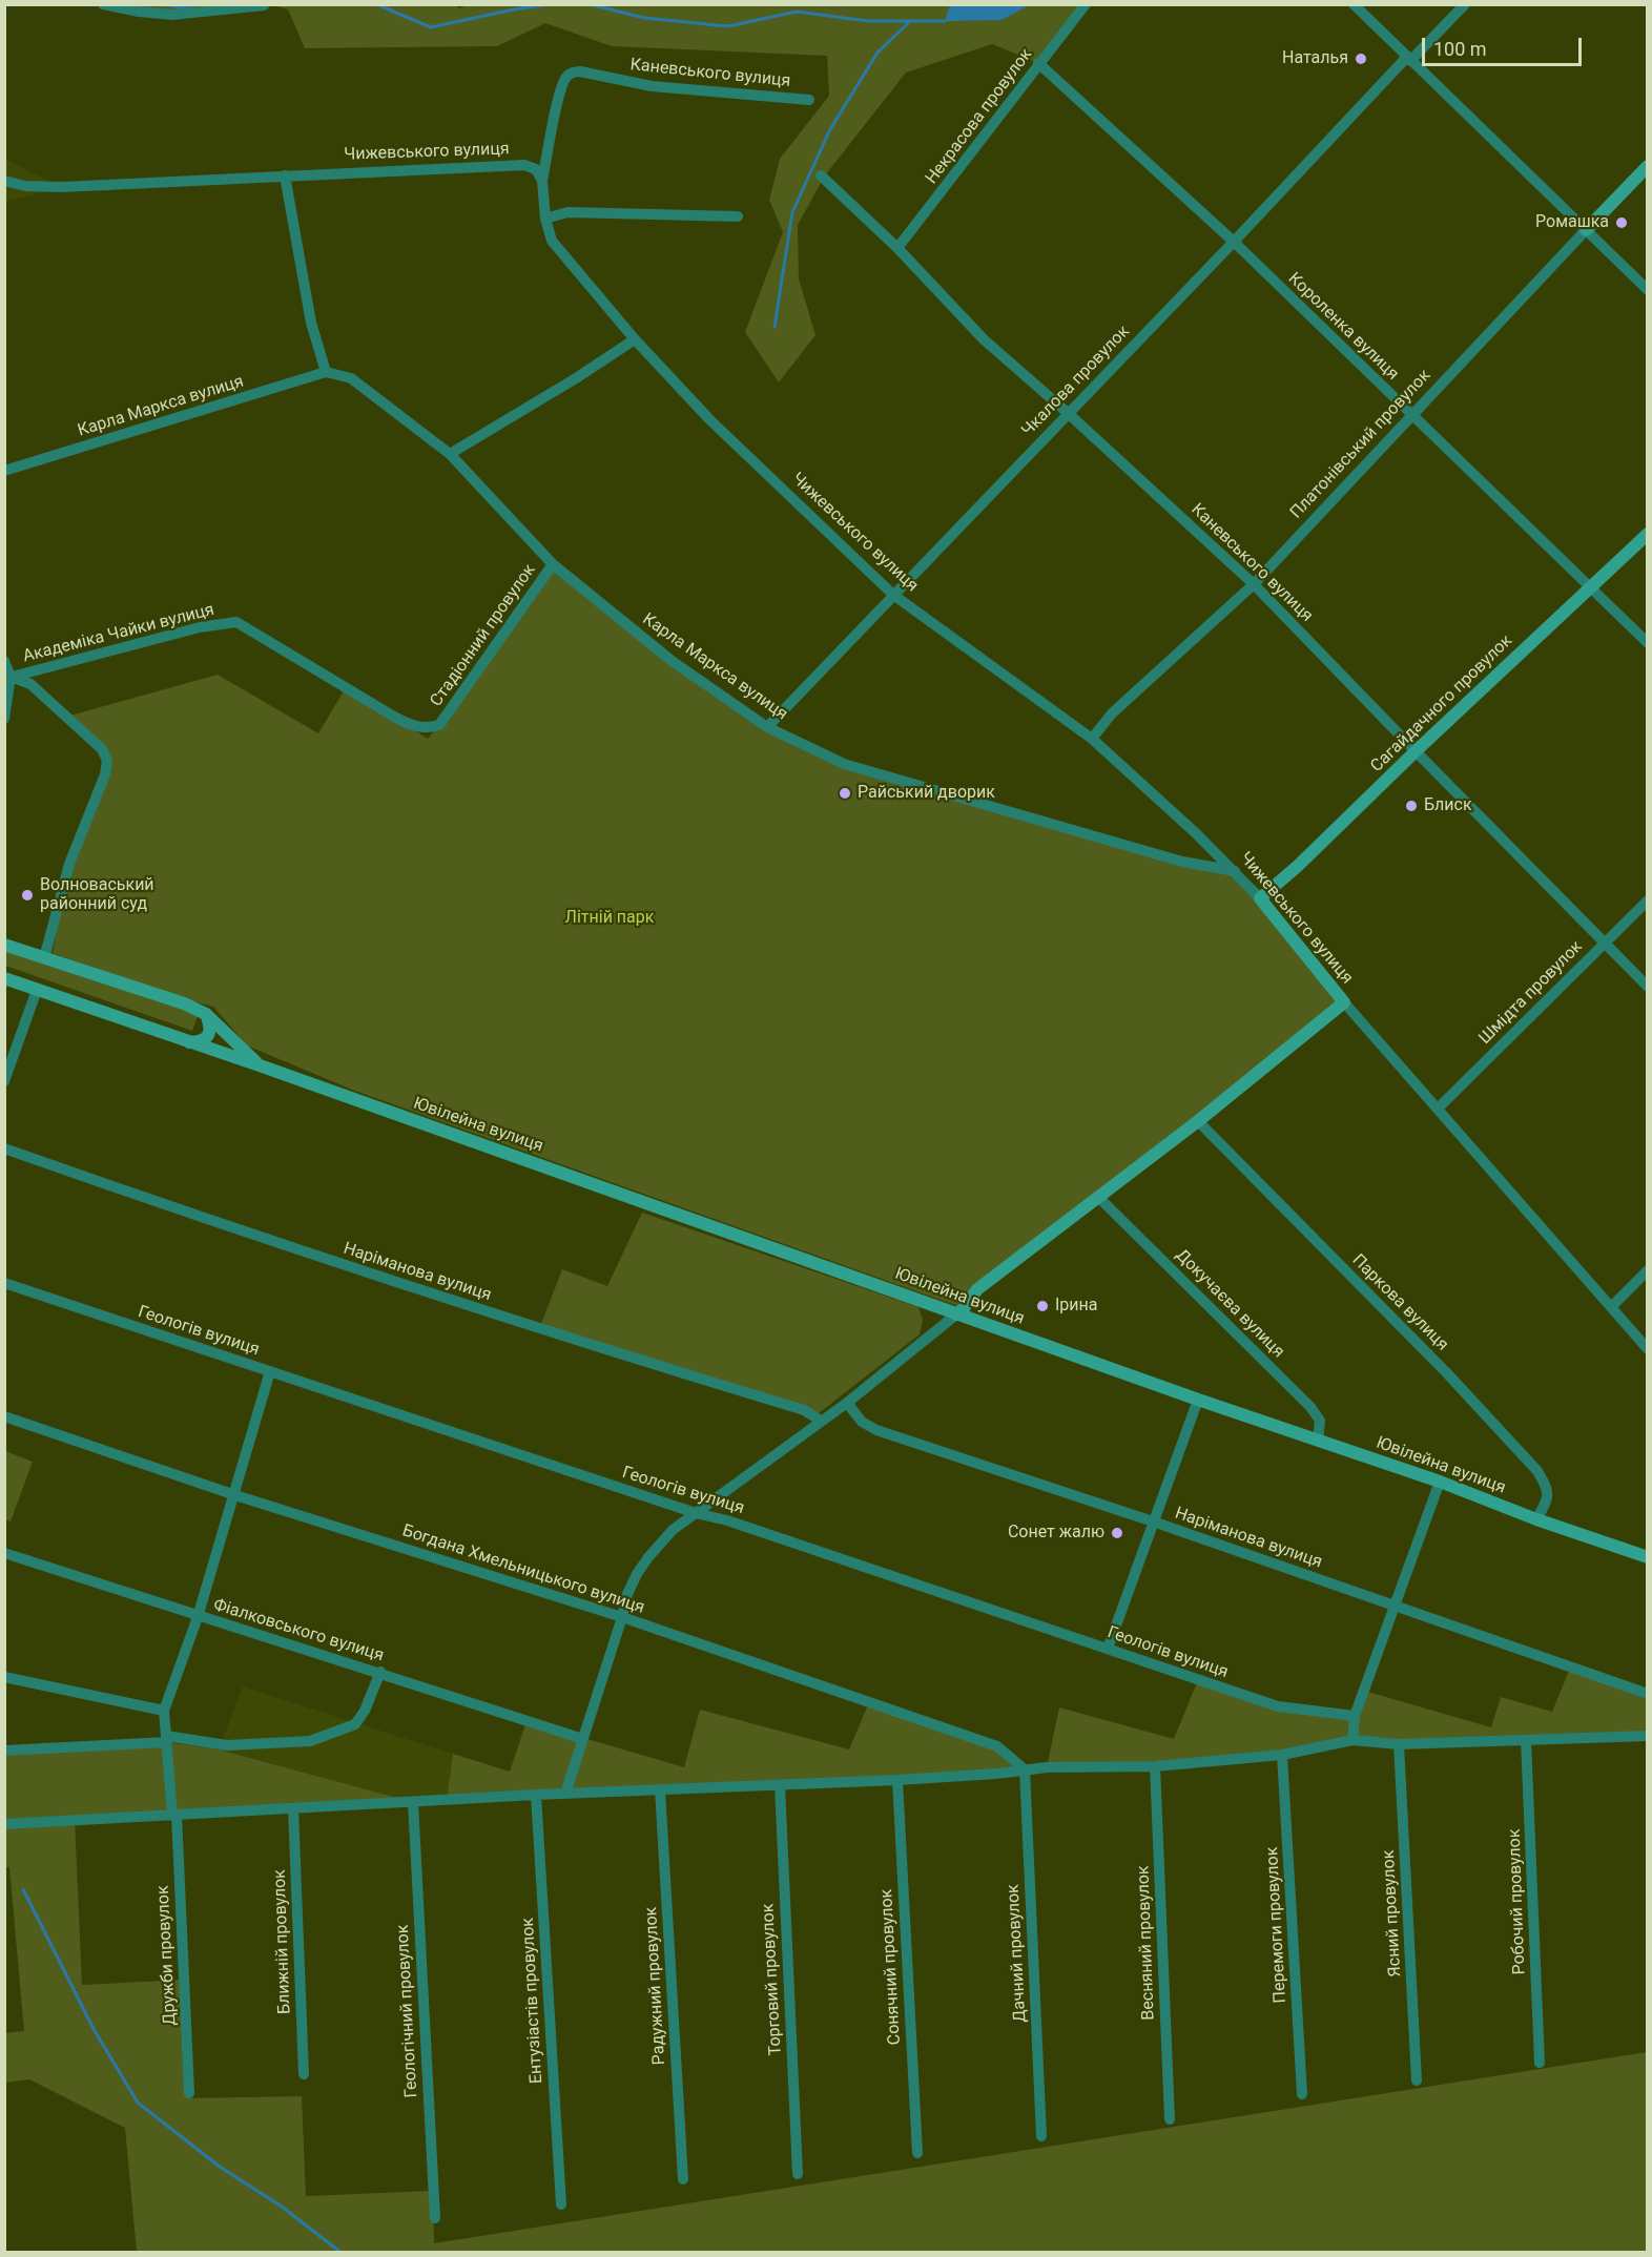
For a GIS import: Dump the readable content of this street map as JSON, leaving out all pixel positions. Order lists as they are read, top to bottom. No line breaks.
{"streets":{"street":["Каневського вулиця","Некрасова провулок","Чижевського вулиця","Короленка вулиця","Чкалова провулок","Карла Маркса вулиця","Платонівський провулок","Академіка Чайки вулиця","Стадіонний провулок","Сагайдачного провулок","Шмідта провулок","Ювілейна вулиця","Наріманова вулиця","Паркова вулиця","Докучаєва вулиця","Геологів вулиця","Богдана Хмельницького вулиця","Фіалковського вулиця","Робочий провулок","Ясний провулок","Перемоги провулок","Ближній провулок","Весняний провулок","Дачний провулок","Дружби провулок","Сонячний провулок","Торговий провулок","Радужний провулок","Ентузіастів провулок","Геологічний провулок"]},"crossings":[["Каневського вулиця","Некрасова провулок"],["Каневського вулиця","Чижевського вулиця"],["Каневського вулиця","Чкалова провулок"],["Каневського вулиця","Платонівський провулок"],["Каневського вулиця","Сагайдачного провулок"],["Каневського вулиця","Шмідта провулок"],["Некрасова провулок","Короленка вулиця"],["Чижевського вулиця","Чкалова провулок"],["Чижевського вулиця","Карла Маркса вулиця"],["Чижевського вулиця","Платонівський провулок"],["Чижевського вулиця","Сагайдачного провулок"],["Чижевського вулиця","Шмідта провулок"],["Короленка вулиця","Чкалова провулок"],["Короленка вулиця","Платонівський провулок"],["Короленка вулиця","Сагайдачного провулок"],["Чкалова провулок","Карла Маркса вулиця"],["Карла Маркса вулиця","Стадіонний провулок"],["Академіка Чайки вулиця","Стадіонний провулок"],["Ювілейна вулиця","Паркова вулиця"],["Ювілейна вулиця","Докучаєва вулиця"],["Богдана Хмельницького вулиця","Дачний провулок"]],"parks":["Літній парк"],"places":["Наталья","Ромашка","Райський дворик","Блиск","Волноваський районний суд","Ірина","Сонет жалю"],"scale_bar":"100 m"}
